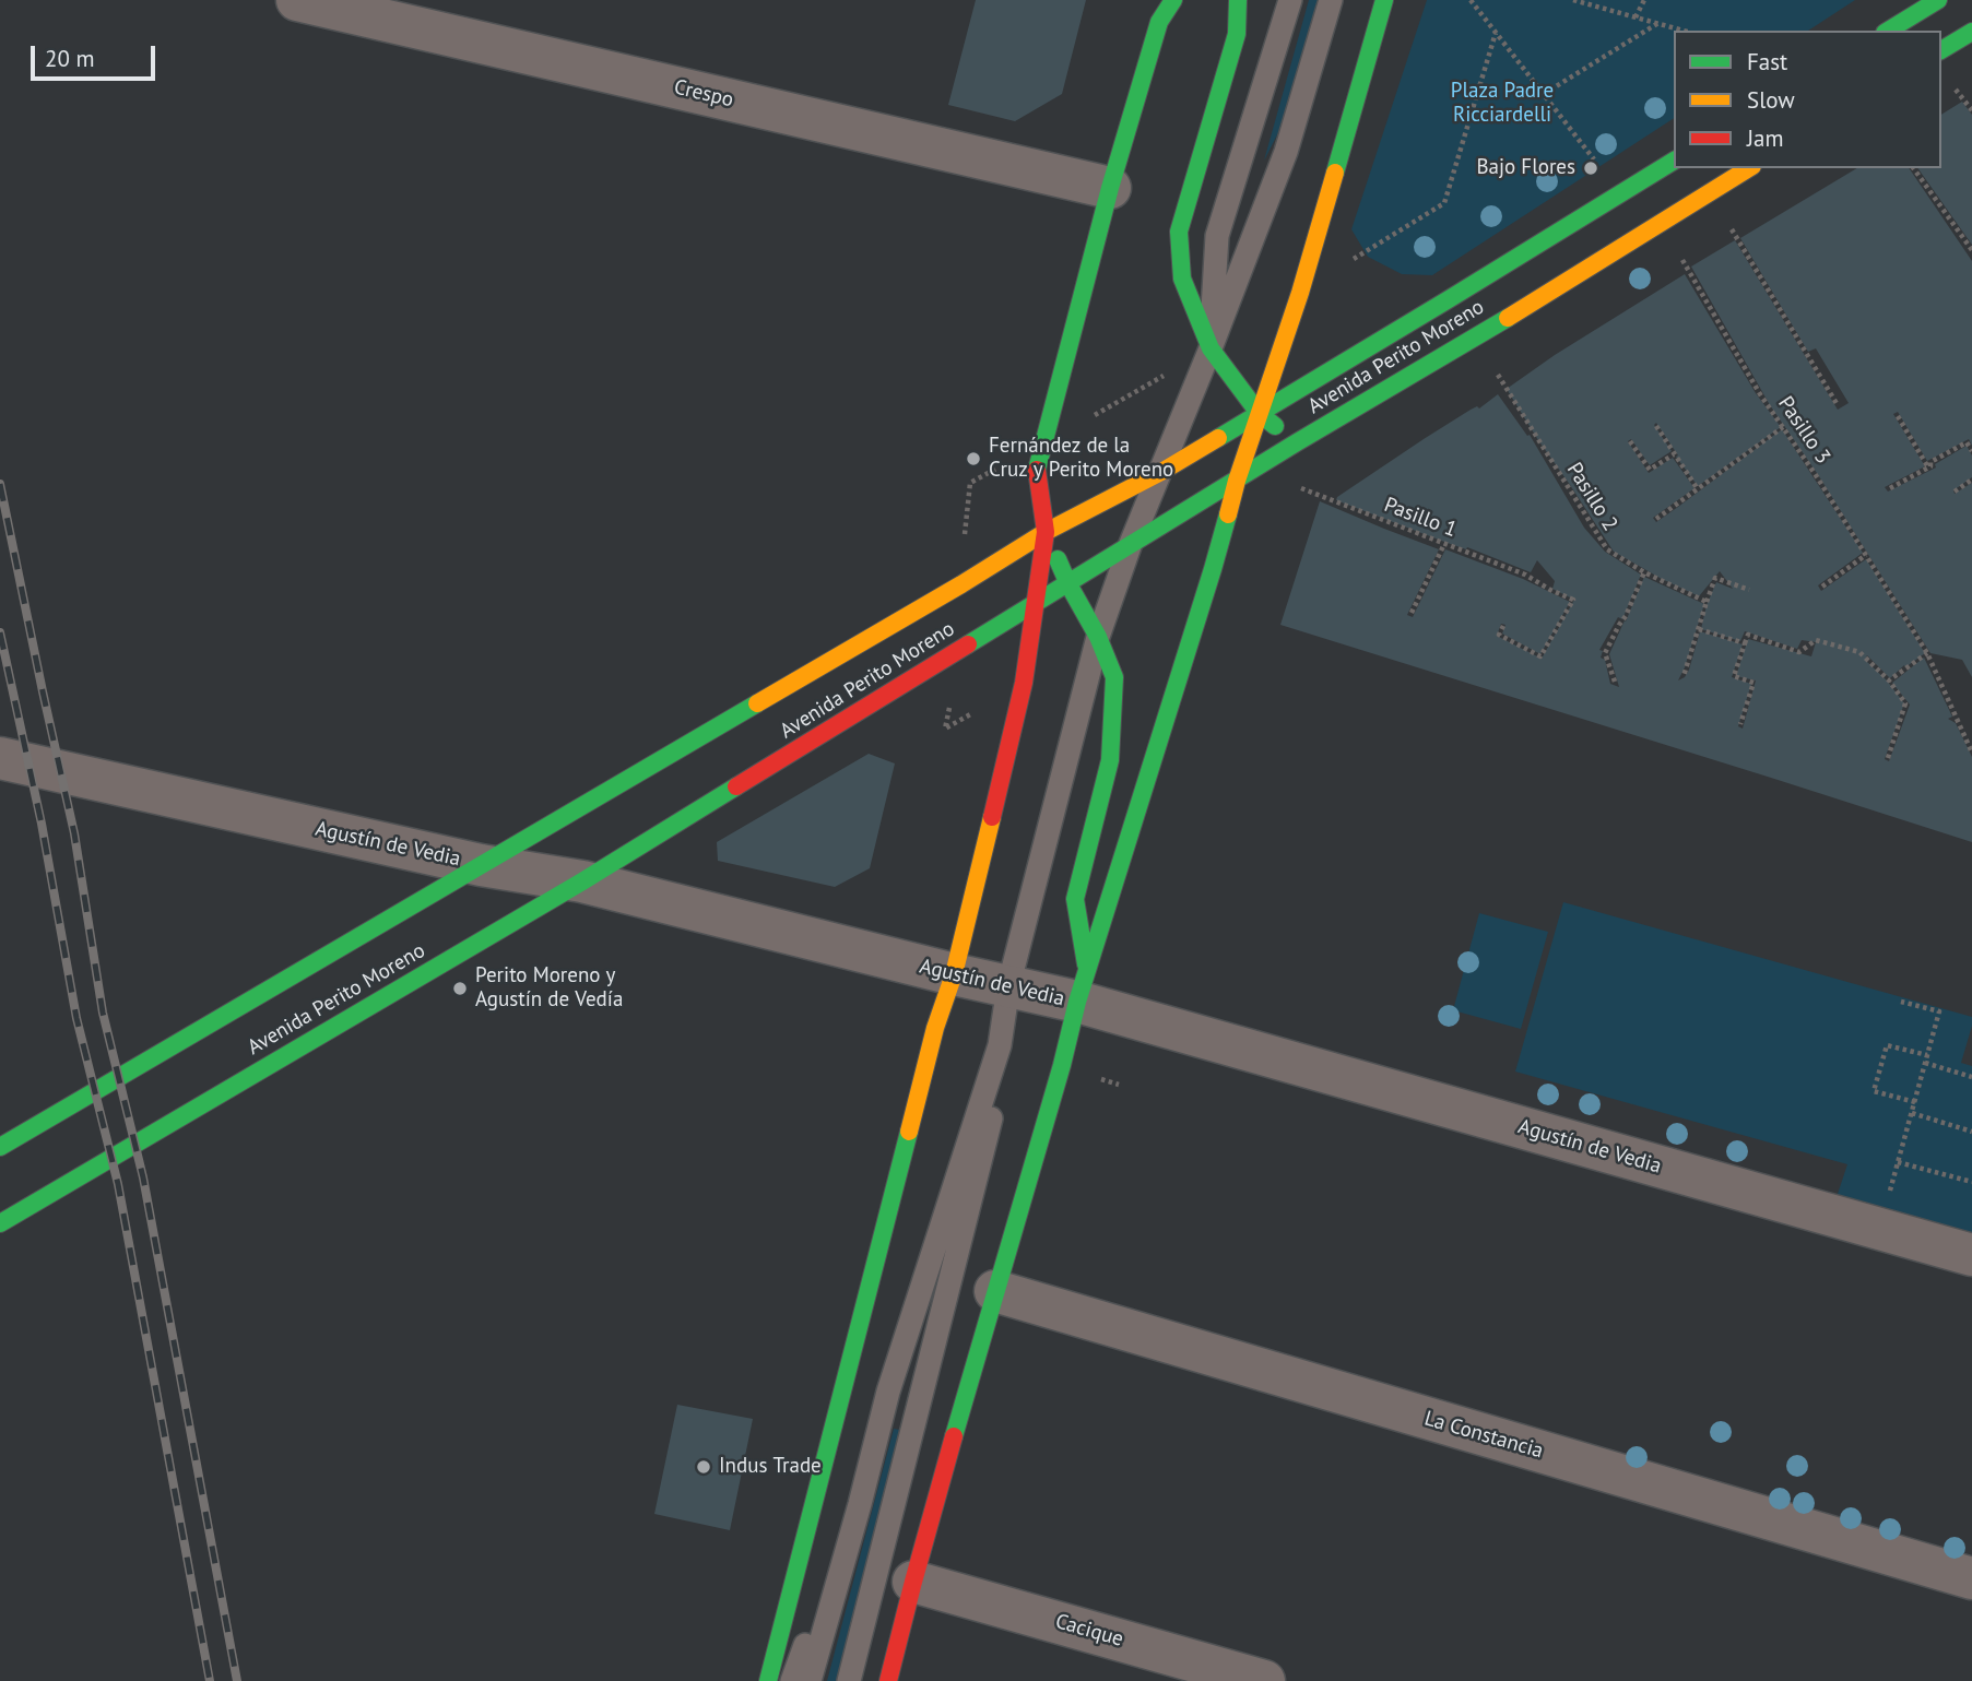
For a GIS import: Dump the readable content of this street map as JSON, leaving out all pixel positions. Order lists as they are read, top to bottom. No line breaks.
{"streets":{"main road":["Avenida Perito Moreno"],"street":["Crespo","Agustín de Vedia","La Constancia","Cacique"],"path":["Pasillo 3","Pasillo 2","Pasillo 1"]},"crossings":[["Avenida Perito Moreno","Pasillo 3"],["Avenida Perito Moreno","Pasillo 2"],["Avenida Perito Moreno","Pasillo 1"],["Avenida Perito Moreno","Agustín de Vedia"]],"parks":["Plaza Padre Ricciardelli"],"places":["Bajo Flores","Fernández de la Cruz y Perito Moreno","Perito Moreno y Agustín de Vedía","Indus Trade"],"legend":["Fast","Slow","Jam"],"scale_bar":"20 m"}
